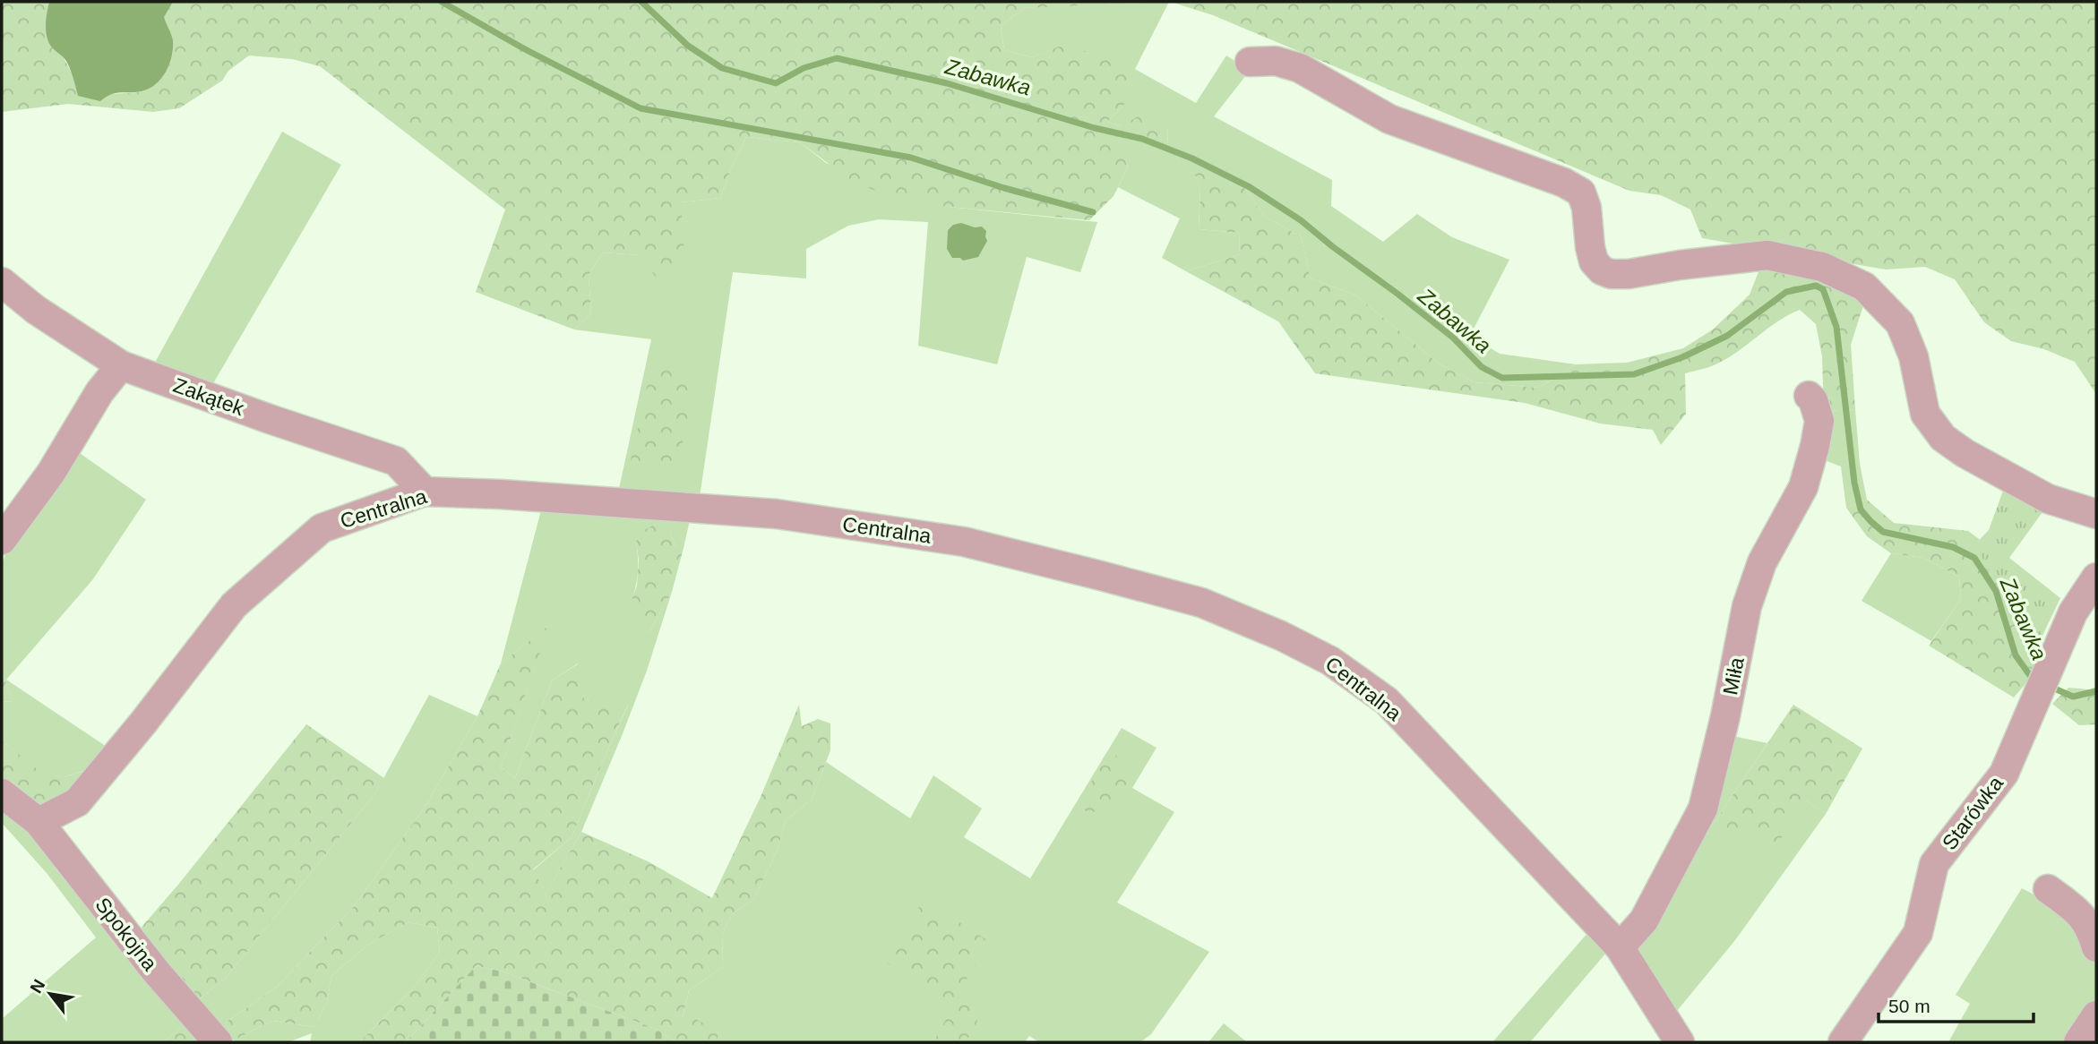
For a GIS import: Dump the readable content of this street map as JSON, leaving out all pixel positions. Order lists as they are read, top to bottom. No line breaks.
{"streets":{"street":["Zakątek","Centralna","Miła","Starówka","Spokojna"]},"crossings":[["Zakątek","Centralna"],["Centralna","Miła"],["Centralna","Spokojna"]],"water":["Zabawka"],"scale_bar":"50 m","north":"top left"}
